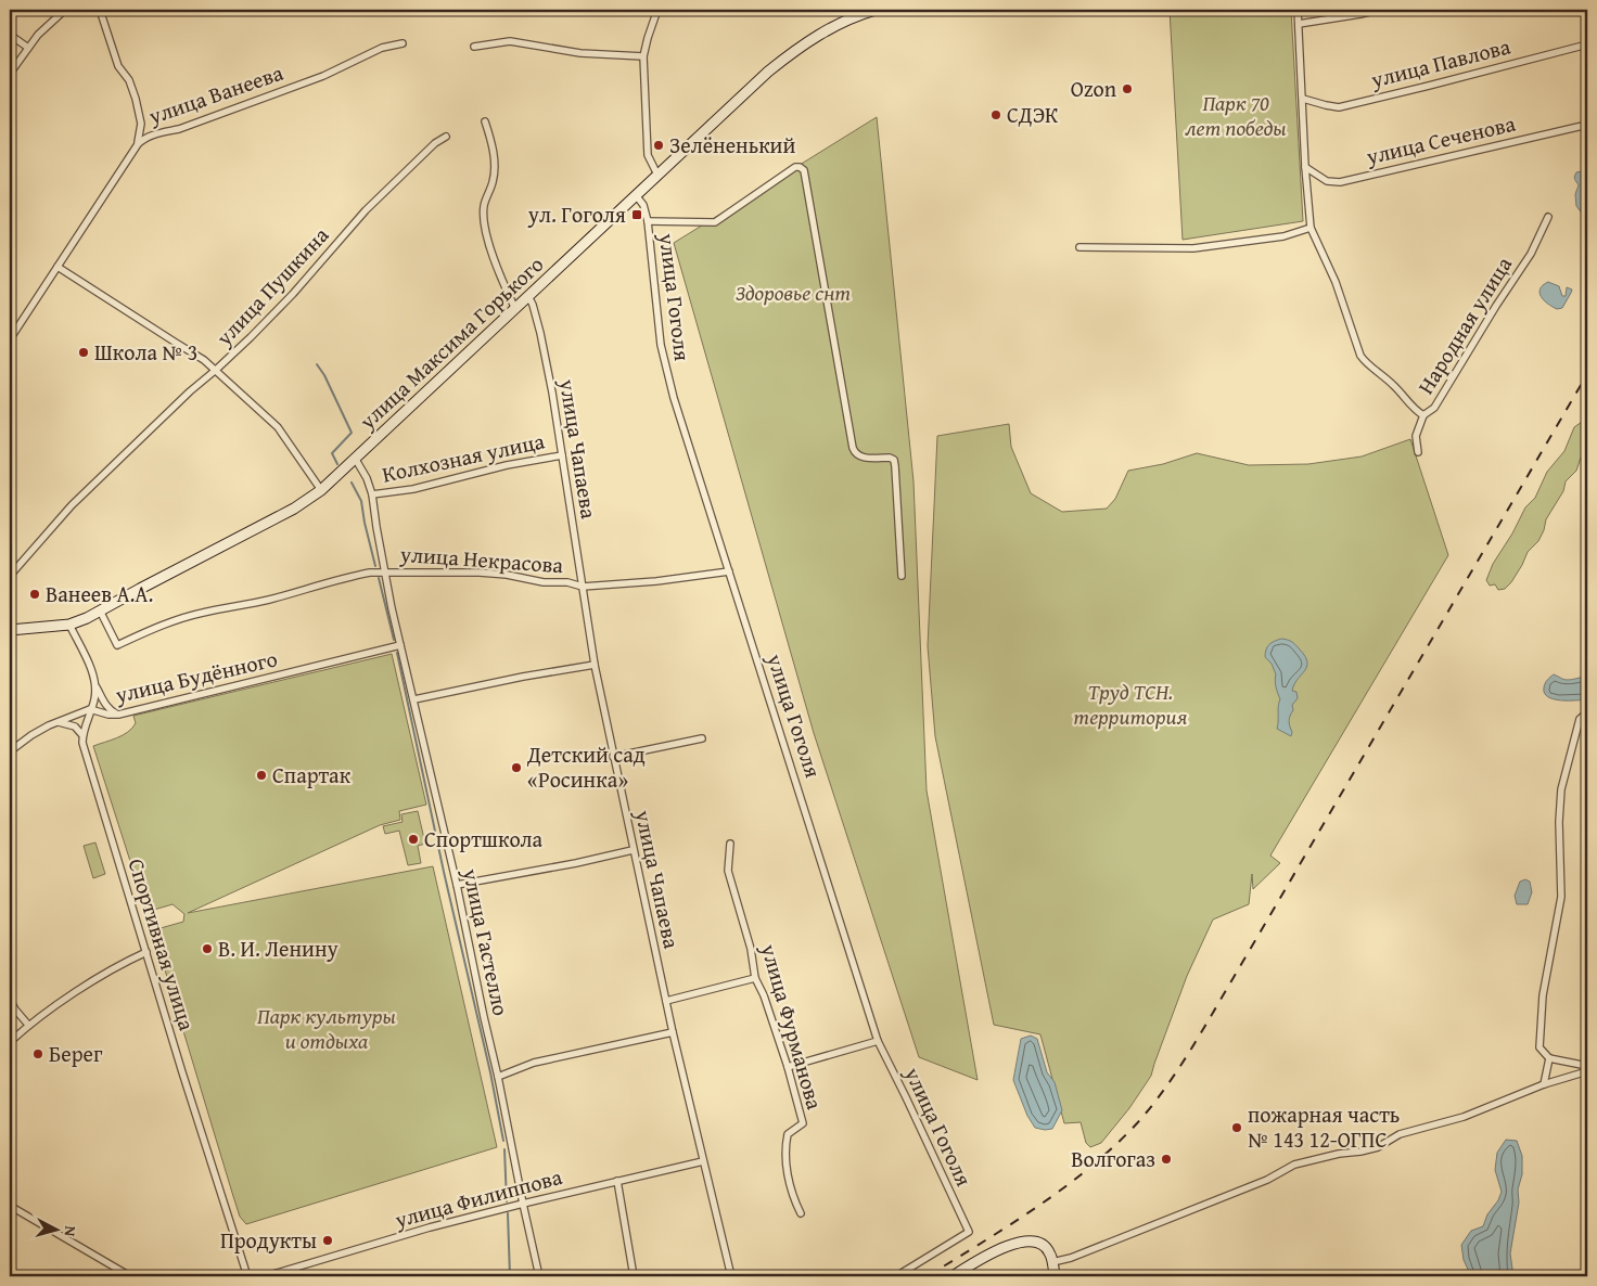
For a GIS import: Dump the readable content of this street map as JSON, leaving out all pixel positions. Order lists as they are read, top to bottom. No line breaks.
{"streets":{"street":["улица Павлова","улица Ванеева","улица Сеченова","улица Пушкина","улица Гоголя","Народная улица","улица Максима Горького","улица Чапаева","Колхозная улица","улица Некрасова","улица Будённого","улица Гастелло","Спортивная улица","улица Фурманова","улица Филиппова"]},"crossings":[["улица Гоголя","улица Максима Горького"],["улица Гоголя","улица Некрасова"],["улица Максима Горького","улица Чапаева"],["улица Максима Горького","улица Некрасова"],["улица Максима Горького","улица Гастелло"],["улица Чапаева","Колхозная улица"],["улица Чапаева","улица Некрасова"],["улица Чапаева","улица Филиппова"],["Колхозная улица","улица Гастелло"],["улица Некрасова","улица Гастелло"],["улица Будённого","улица Гастелло"],["улица Будённого","Спортивная улица"],["улица Гастелло","улица Филиппова"]],"parks":["Парк 70 лет победы","Здоровье снт","Труд ТСН. территория","Парк культуры и отдыха"],"places":{"other":["Ozon","СДЭК","Зелёненький","Школа № 3","Ванеев А.А.","Детский сад «Росинка»","Спартак","Спортшкола","В. И. Ленину","Берег","пожарная часть № 143 12-ОГПС","Волгогаз","Продукты"],"transit":["ул. Гоголя"]},"north":"right"}
